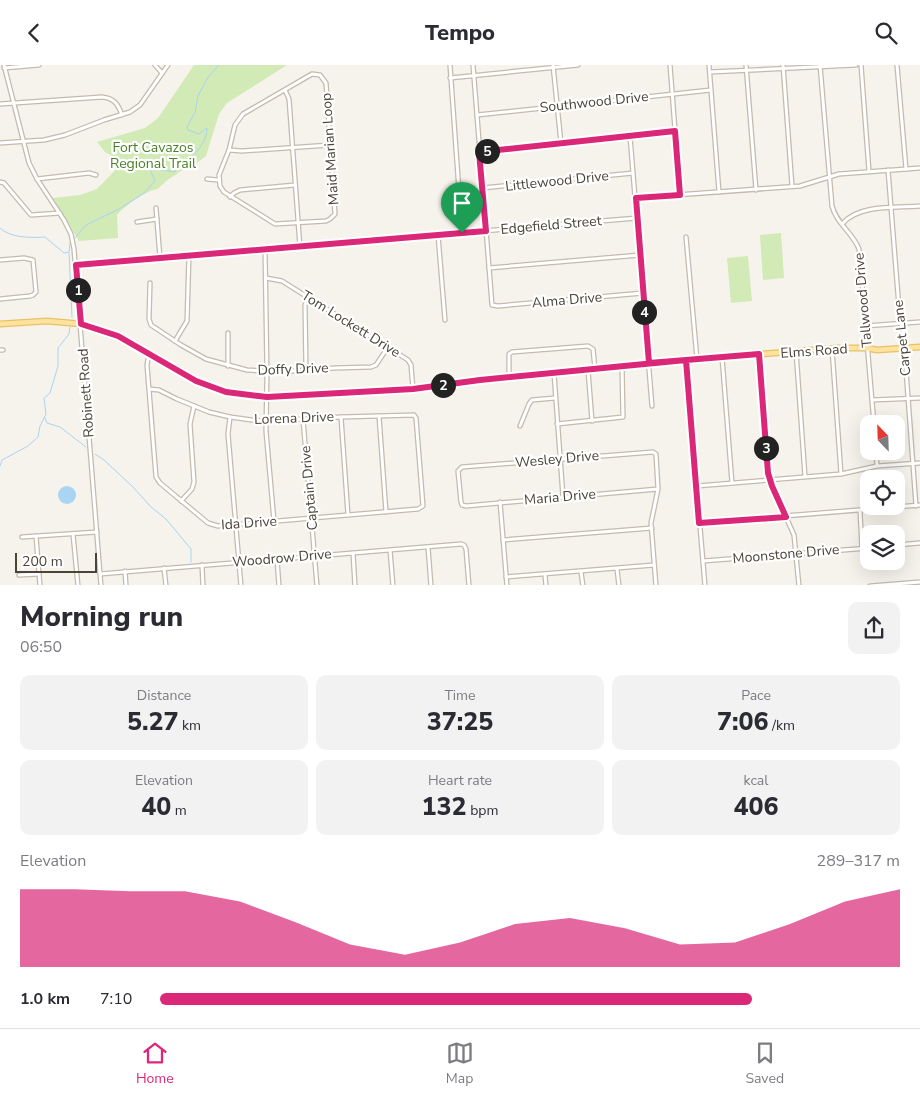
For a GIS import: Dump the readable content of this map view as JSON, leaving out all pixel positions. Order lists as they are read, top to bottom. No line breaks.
{"streets":{"main road":["Elms Road"],"street":["Southwood Drive","Maid Marian Loop","Littlewood Drive","Edgefield Street","Alma Drive","Tallwood Drive","Tom Lockett Drive","Carpet Lane","Doffy Drive","Robinett Road","Lorena Drive","Wesley Drive","Captain Drive","Maria Drive","Ida Drive","Moonstone Drive","Woodrow Drive"]},"crossings":[["Edgefield Street","Robinett Road"],["Tallwood Drive","Elms Road"],["Tom Lockett Drive","Elms Road"],["Tom Lockett Drive","Doffy Drive"],["Carpet Lane","Elms Road"],["Elms Road","Robinett Road"],["Elms Road","Ida Drive"],["Robinett Road","Woodrow Drive"],["Lorena Drive","Captain Drive"],["Lorena Drive","Ida Drive"],["Wesley Drive","Maria Drive"],["Captain Drive","Ida Drive"],["Captain Drive","Woodrow Drive"]],"parks":["Fort Cavazos Regional Trail"],"scale_bar":"200 m","north":"top left","page":{"header":"Tempo","pins":["5","1","4","2","3"],"scale":"200 m","heading":["Morning run","06:50"],"stats":[["Distance","5.27 km"],["Time","37:25"],["Pace","7:06 /km"],["Elevation","40 m"],["Heart rate","132 bpm"],["kcal","406"]],"chart":["Elevation","289–317 m"],"list":[{"name":"1.0 km","note":"7:10"}],"tabs":["Home","Map","Saved"]}}
